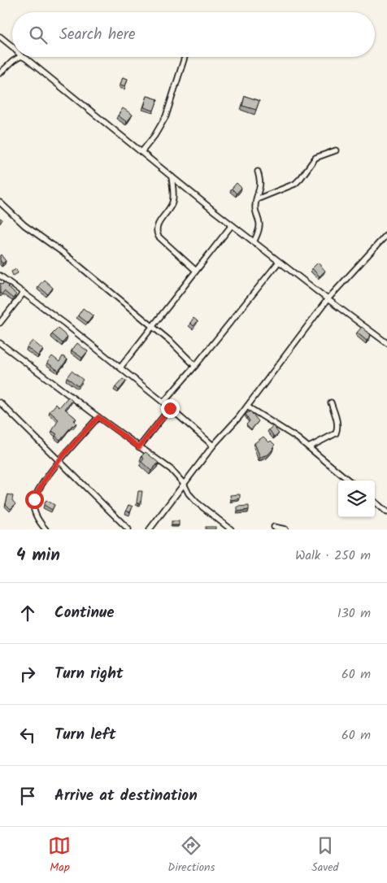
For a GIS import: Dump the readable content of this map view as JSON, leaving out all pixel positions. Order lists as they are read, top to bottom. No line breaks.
{"page":{"search":"Search here","heading":["4 min","Walk · 250 m"],"list":[["Continue","130 m"],["Turn right","60 m"],["Turn left","60 m"],"Arrive at destination"],"nav":["Map","Directions","Saved"]}}
